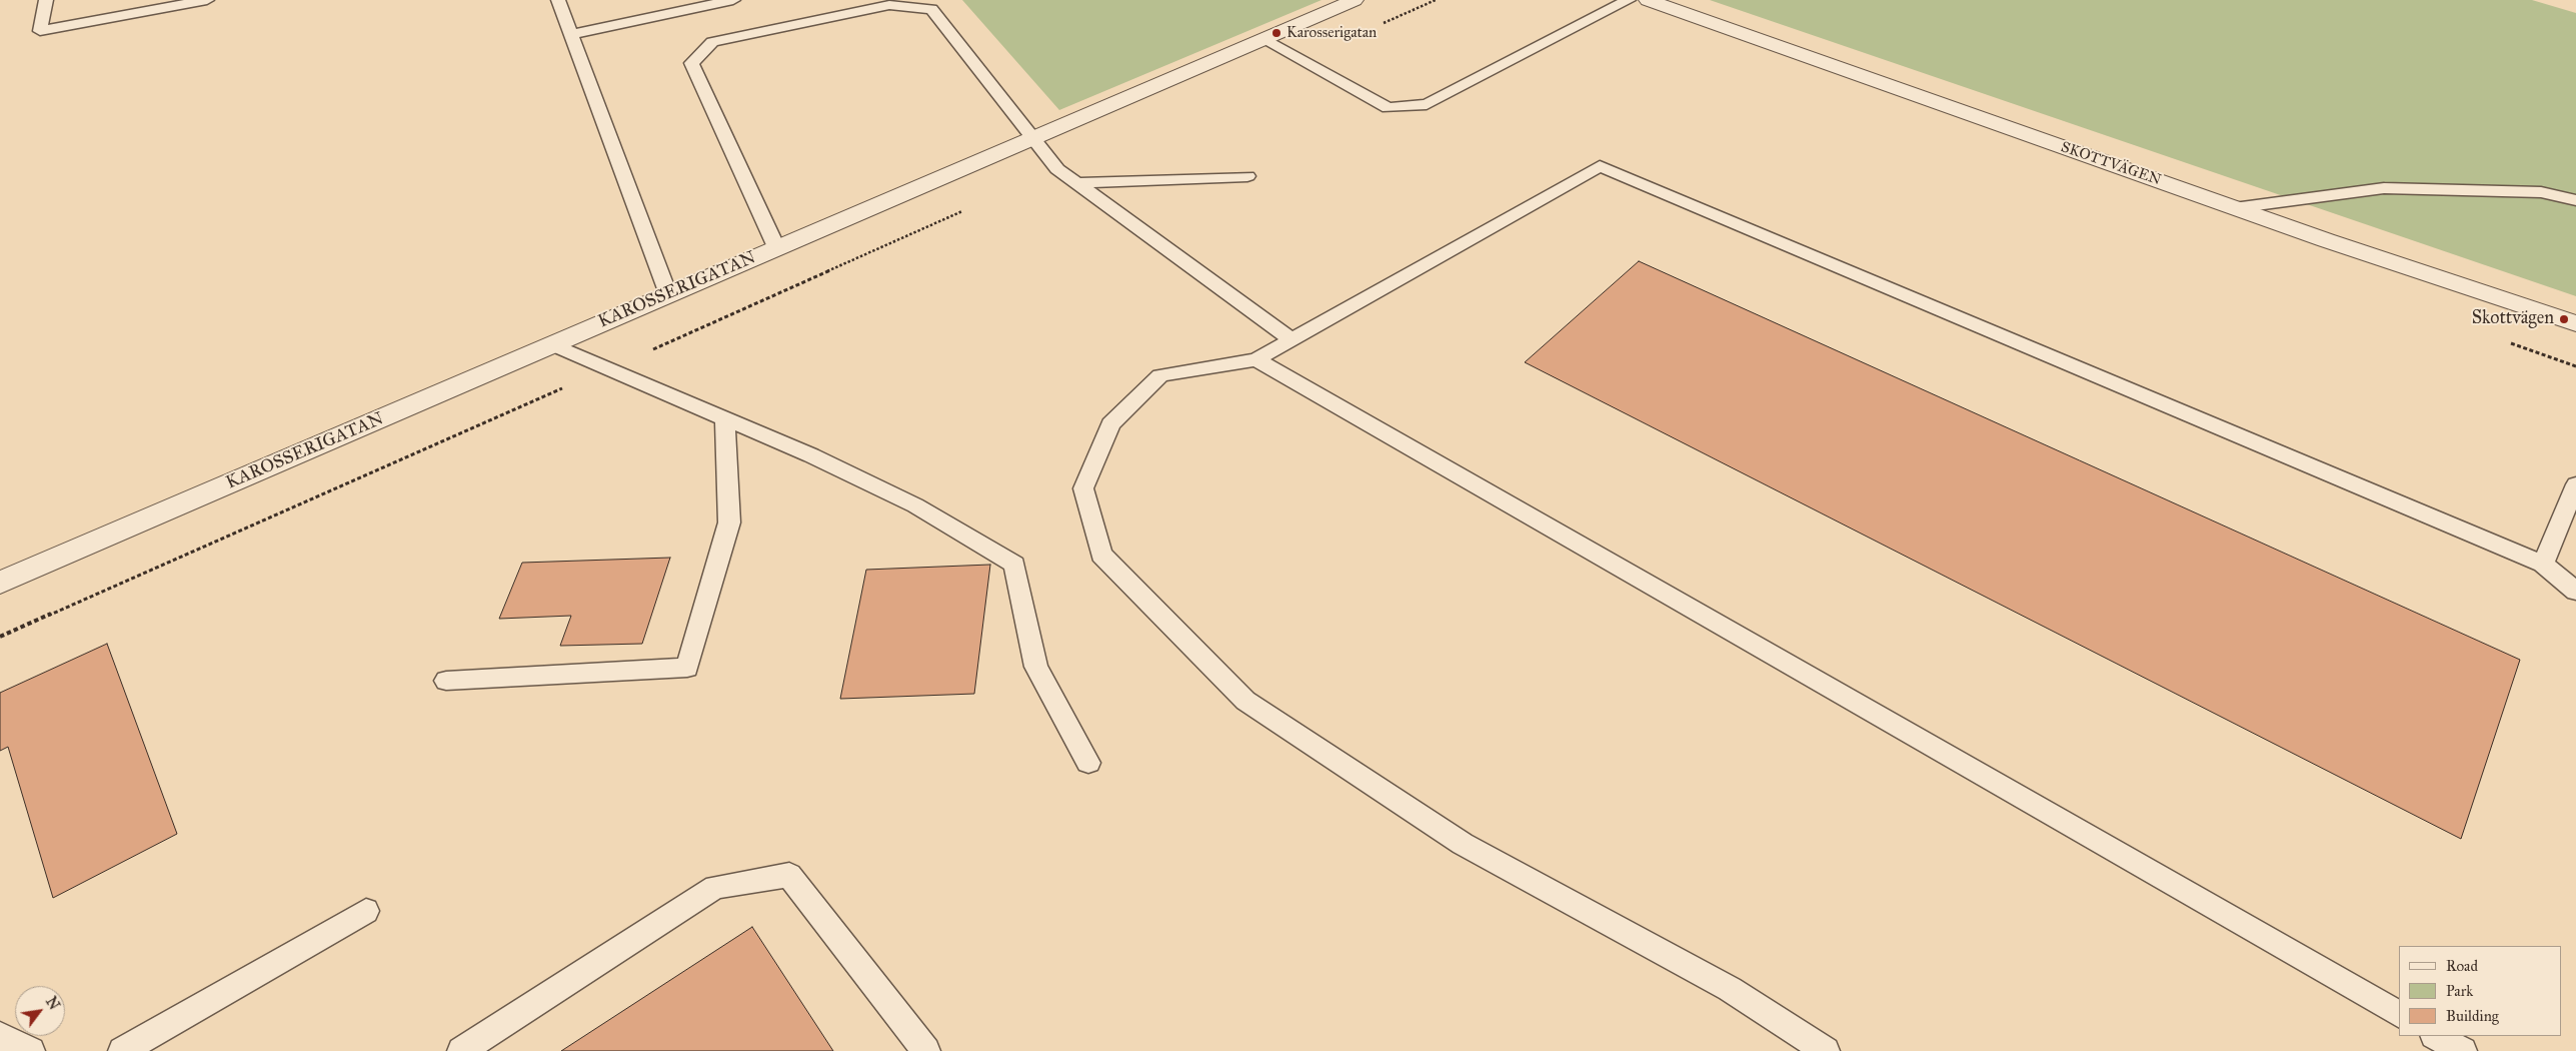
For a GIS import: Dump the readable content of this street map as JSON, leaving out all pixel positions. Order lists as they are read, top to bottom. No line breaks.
{"streets":{"street":["SKOTTVÄGEN","KAROSSERIGATAN"]},"places":["Karosserigatan","Skottvägen"],"legend":["Road","Park","Building"],"north":"top right"}
